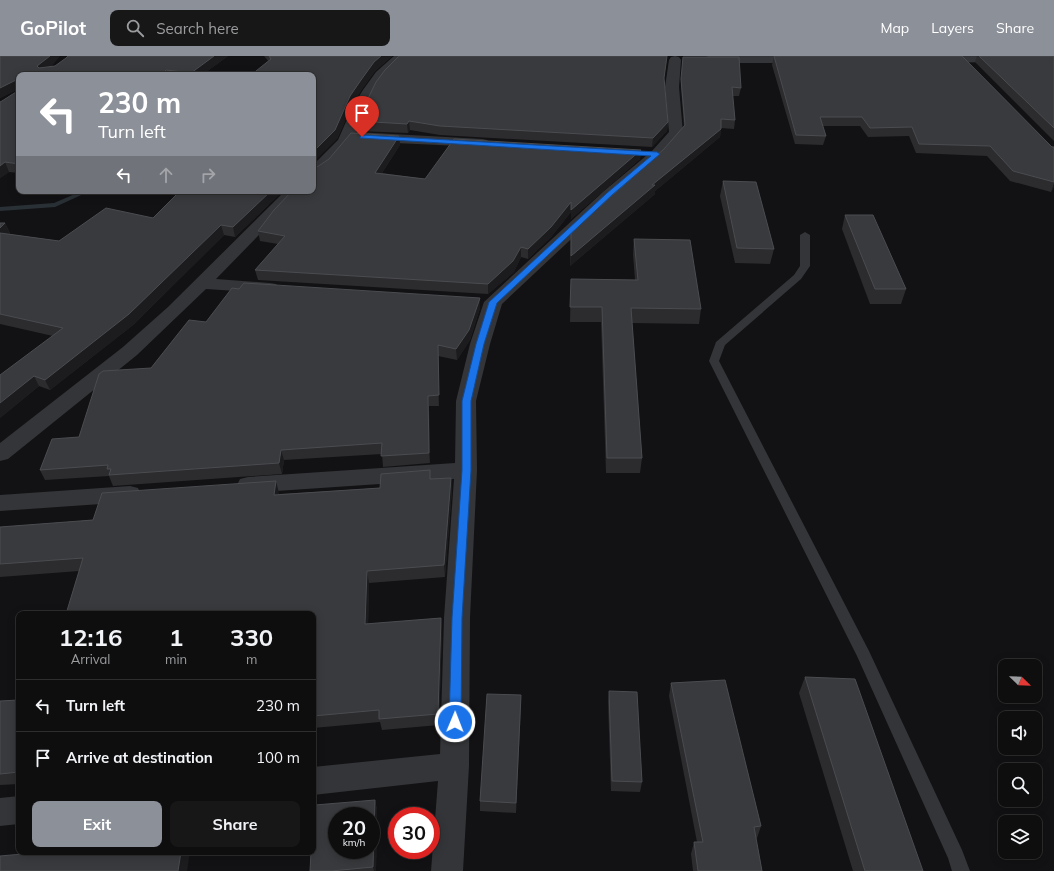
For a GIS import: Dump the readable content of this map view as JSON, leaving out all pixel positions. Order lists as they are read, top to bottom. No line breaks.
{"north":"bottom right","page":{"header":"GoPilot","search":"Search here","nav":["Map","Layers","Share"],"turn":["230 m","Turn left"],"eta":["12:16","Arrival","1","min","330","m"],"list":[{"name":"Turn left","value":"230 m"},{"name":"Arrive at destination","value":"100 m"}],"buttons":["Exit","Share"],"speed":"20 km/h","limit":"30"}}
